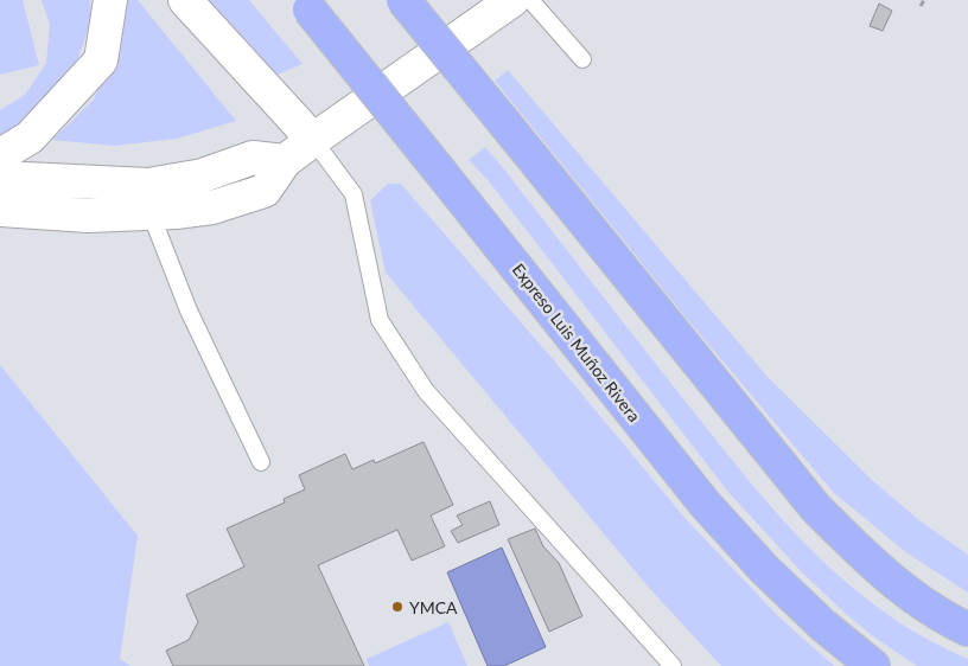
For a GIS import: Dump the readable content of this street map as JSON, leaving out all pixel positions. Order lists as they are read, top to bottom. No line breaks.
{"streets":{"highway":["Expreso Luis Muñoz Rivera"]},"places":["YMCA"]}
